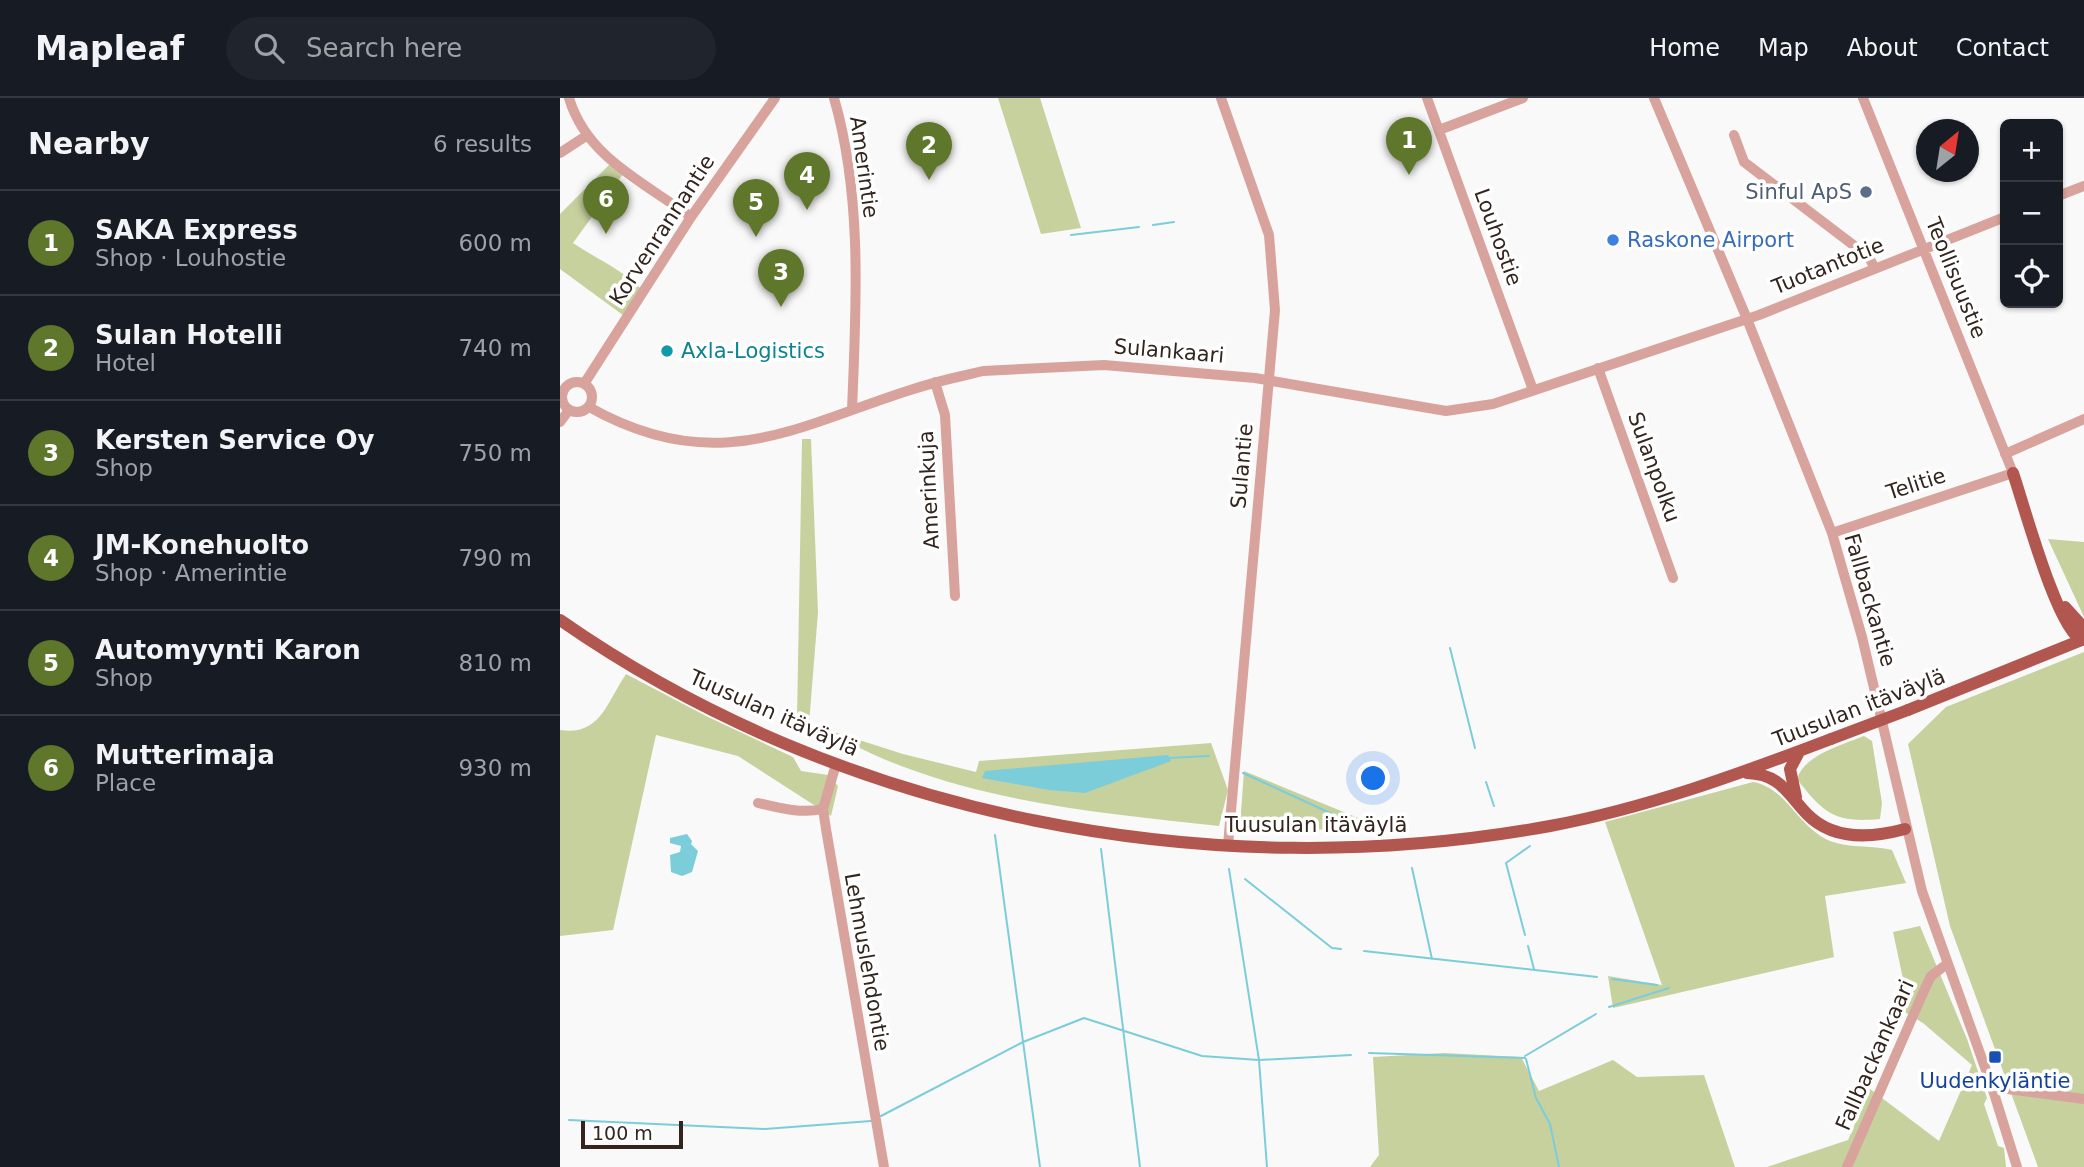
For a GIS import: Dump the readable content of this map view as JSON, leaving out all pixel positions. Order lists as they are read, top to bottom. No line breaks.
{"streets":{"main road":["Tuusulan itäväylä"],"street":["Amerintie","Korvenrannantie","Louhostie","Tuotantotie","Teollisuustie","Sulankaari","Sulantie","Sulanpolku","Telitie","Amerinkuja","Fallbackantie","Lehmuslehdontie","Fallbackankaari"]},"crossings":[["Amerintie","Sulankaari"],["Korvenrannantie","Sulankaari"],["Louhostie","Sulankaari"],["Tuotantotie","Teollisuustie"],["Tuotantotie","Sulankaari"],["Tuotantotie","Fallbackantie"],["Teollisuustie","Telitie"],["Sulankaari","Sulantie"],["Sulankaari","Sulanpolku"],["Sulankaari","Amerinkuja"],["Sulankaari","Fallbackantie"],["Sulantie","Tuusulan itäväylä"],["Telitie","Fallbackantie"],["Fallbackantie","Fallbackankaari"],["Tuusulan itäväylä","Lehmuslehdontie"]],"places":{"other":["Sinful ApS","Raskone Airport","Axla-Logistics"],"transit":["Uudenkyläntie"]},"scale_bar":"100 m","north":"top right","page":{"header":"Mapleaf","search":"Search here","nav":["Home","Map","About","Contact"],"heading":["Nearby","6 results"],"pins":["1","2","4","6","5","3"],"map_buttons":["+","−"],"list":[{"mark":"1","name":"SAKA Express","note":"Shop · Louhostie","value":"600 m"},{"mark":"2","name":"Sulan Hotelli","note":"Hotel","value":"740 m"},{"mark":"3","name":"Kersten Service Oy","note":"Shop","value":"750 m"},{"mark":"4","name":"JM-Konehuolto","note":"Shop · Amerintie","value":"790 m"},{"mark":"5","name":"Automyynti Karon","note":"Shop","value":"810 m"},{"mark":"6","name":"Mutterimaja","note":"Place","value":"930 m"}],"scale":"100 m"}}
